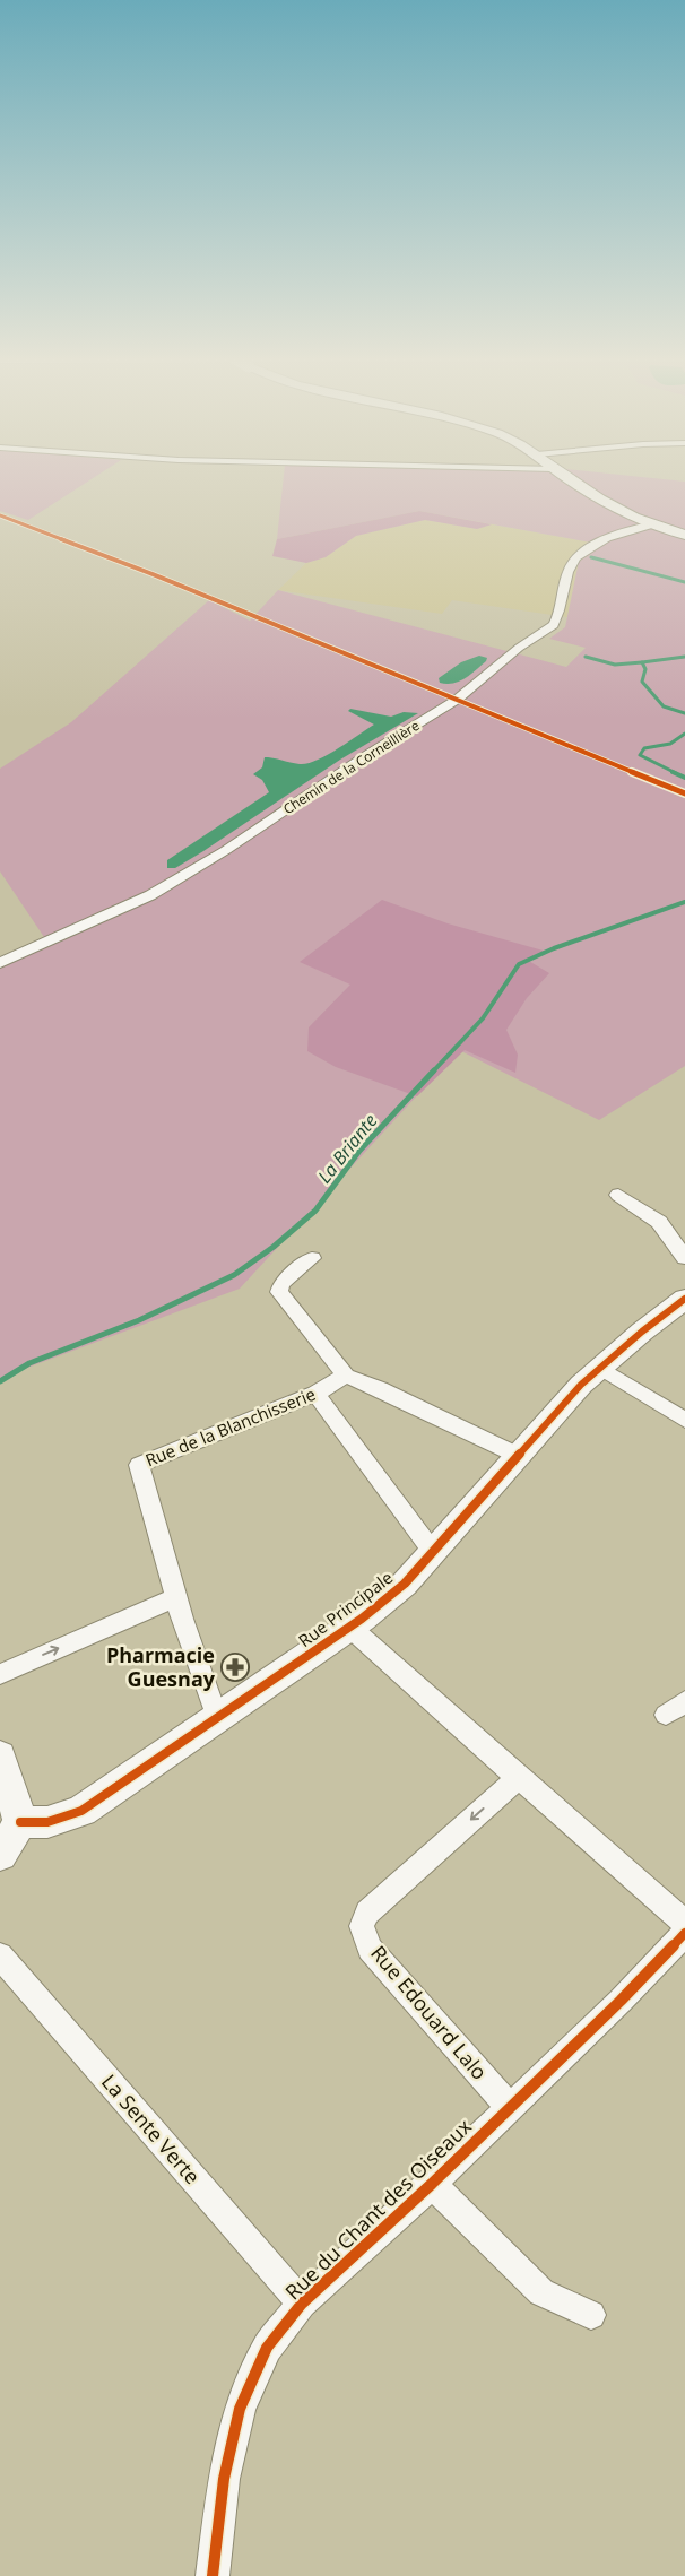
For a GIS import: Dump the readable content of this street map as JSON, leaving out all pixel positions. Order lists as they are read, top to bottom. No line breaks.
{"streets":{"street":["Chemin de la Corneillière","Rue de la Blanchisserie","Rue Principale","Rue Edouard Lalo","La Sente Verte","Rue du Chant des Oiseaux"]},"crossings":[["Rue de la Blanchisserie","Rue Principale"],["Rue Edouard Lalo","Rue du Chant des Oiseaux"],["La Sente Verte","Rue du Chant des Oiseaux"]],"water":["La Briante"],"places":{"pharmacy":["Pharmacie Guesnay"]}}
